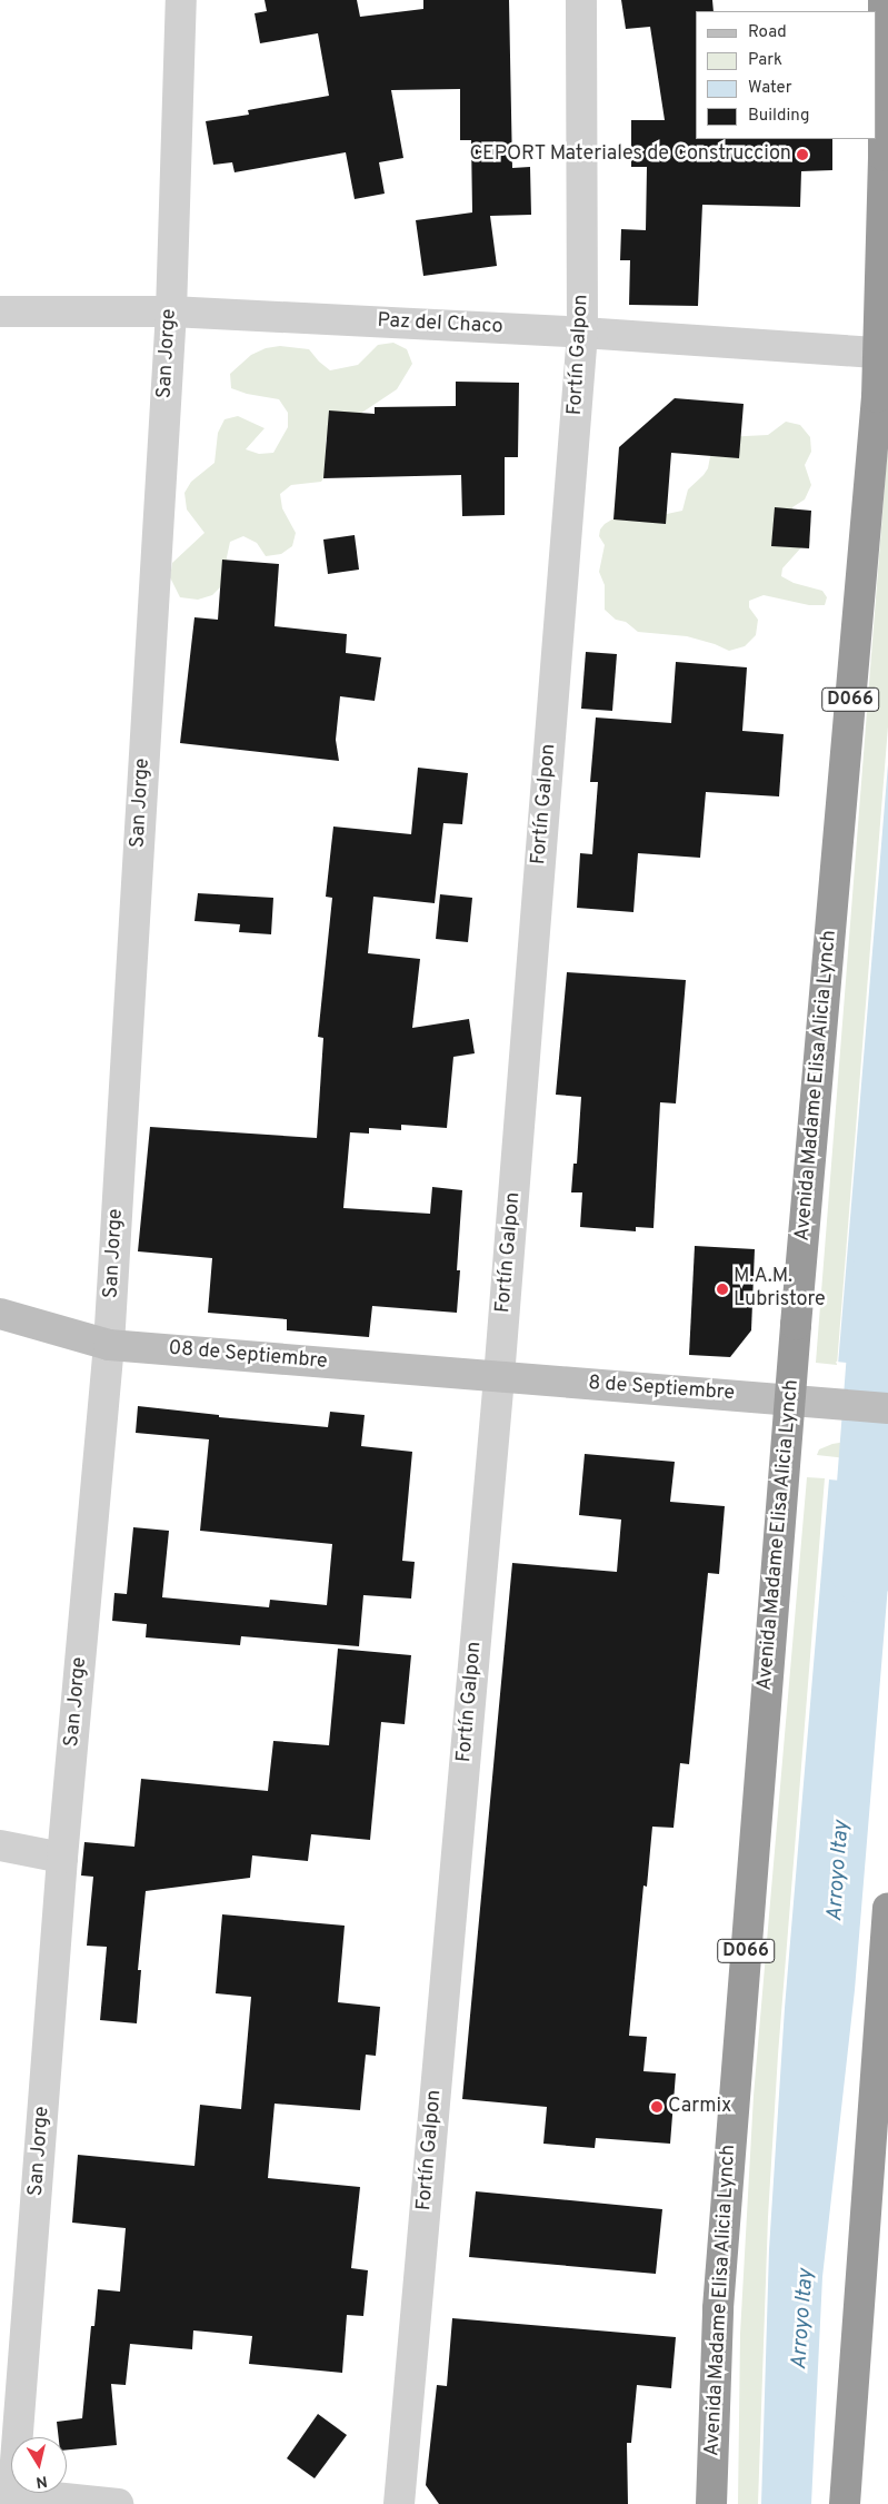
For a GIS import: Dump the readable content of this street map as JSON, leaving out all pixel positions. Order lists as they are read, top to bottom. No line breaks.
{"streets":{"highway":["D066","Avenida Madame Elisa Alicia Lynch"],"street":["Paz del Chaco","San Jorge","Fortín Galpon","08 de Septiembre","8 de Septiembre"]},"crossings":[["Paz del Chaco","San Jorge"],["Paz del Chaco","Fortín Galpon"],["Paz del Chaco","Avenida Madame Elisa Alicia Lynch"],["San Jorge","08 de Septiembre"],["Fortín Galpon","08 de Septiembre"],["Fortín Galpon","8 de Septiembre"],["Avenida Madame Elisa Alicia Lynch","8 de Septiembre"],["08 de Septiembre","8 de Septiembre"]],"water":["Arroyo Itay"],"places":["CEPORT Materiales de Construccion","M.A.M. Lubristore","Carmix"],"legend":["Road","Park","Water","Building"],"north":"bottom"}
